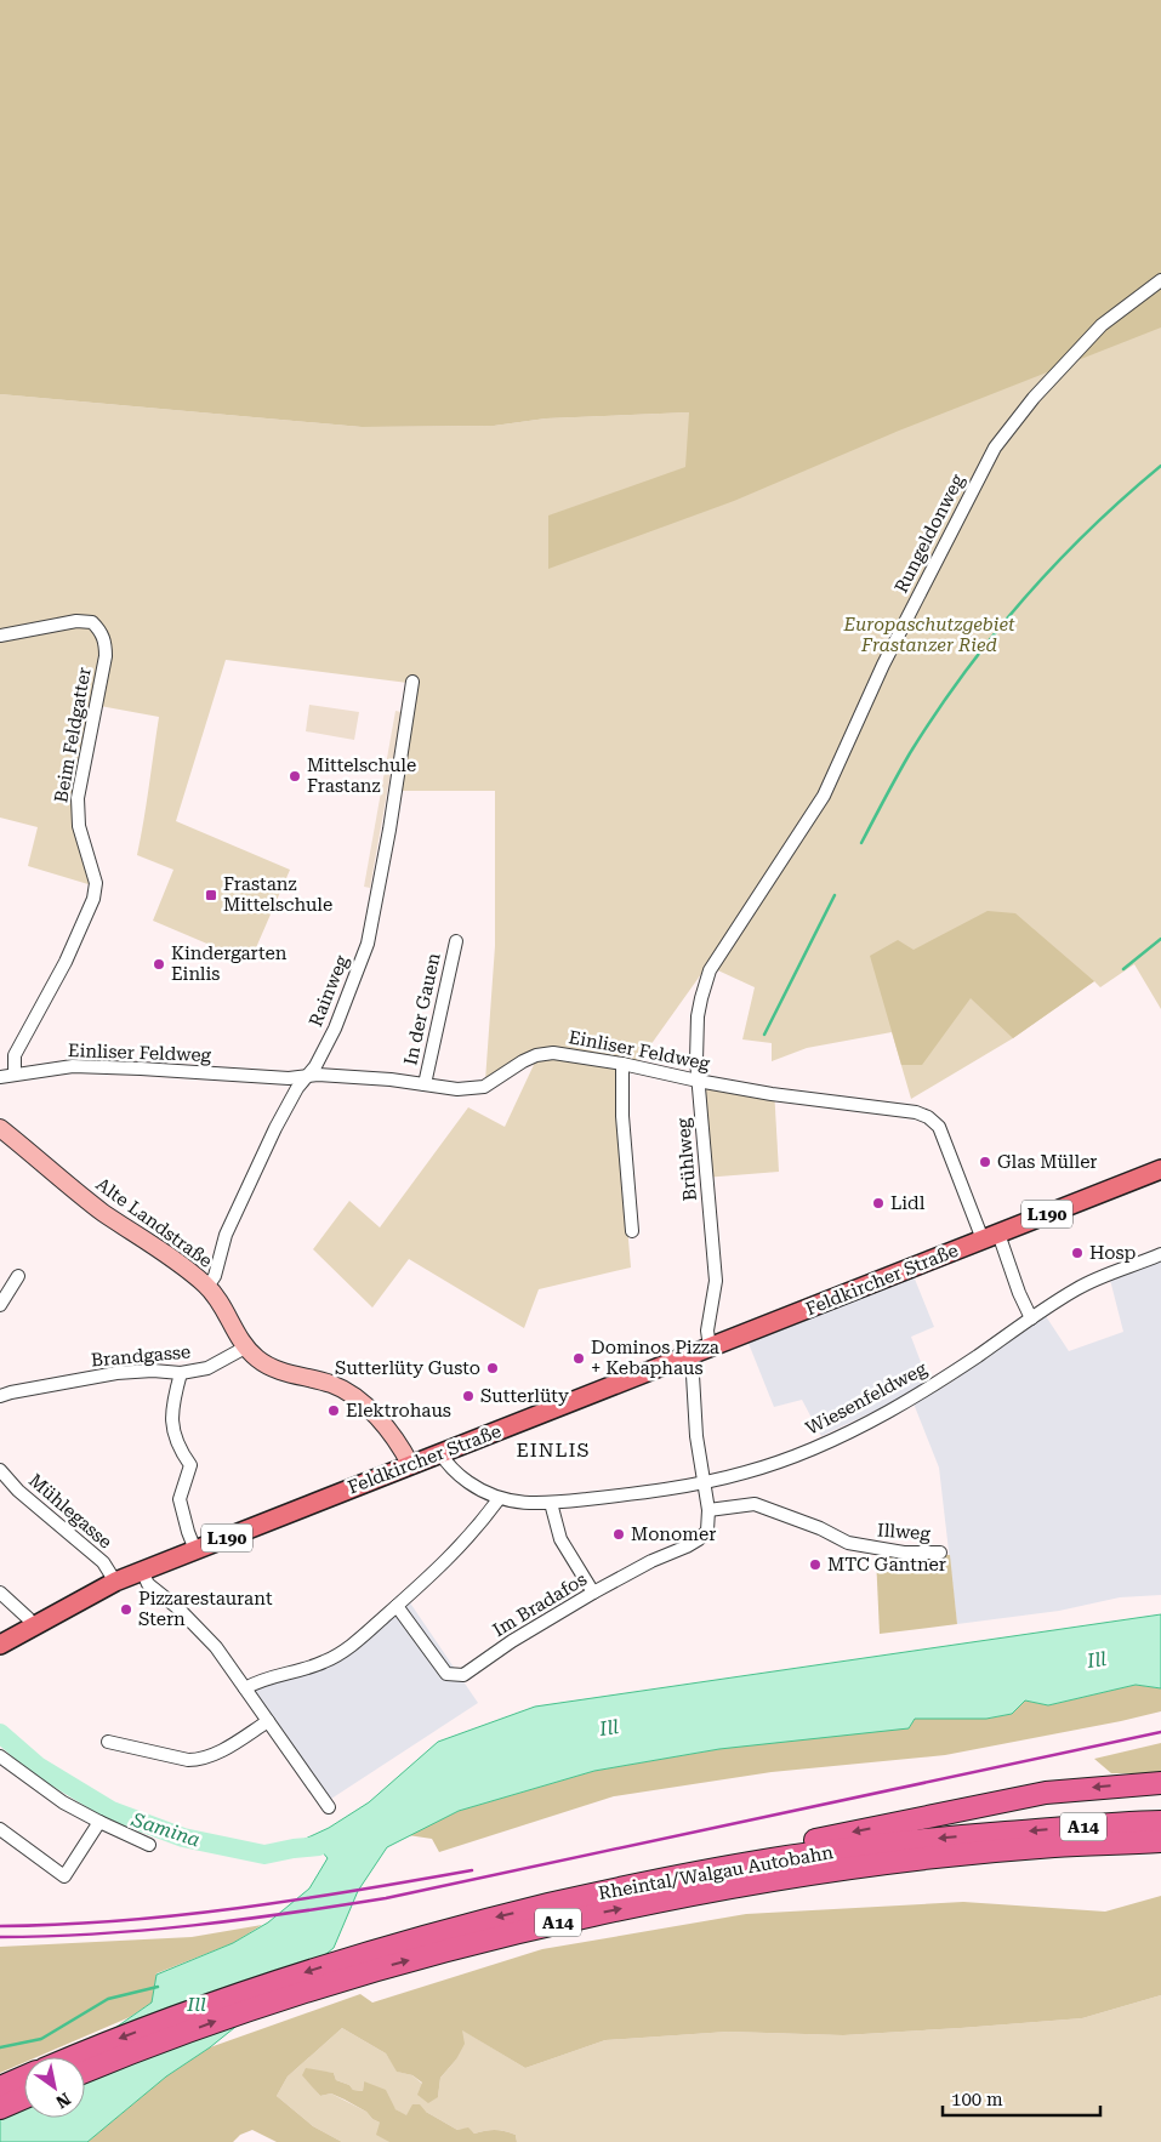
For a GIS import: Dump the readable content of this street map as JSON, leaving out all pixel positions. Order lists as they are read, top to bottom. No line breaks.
{"streets":{"highway":["A14","Rheintal/Walgau Autobahn"],"main road":["L190","Alte Landstraße","Feldkircher Straße"],"street":["Rungeldonweg","Beim Feldgatter","Rainweg","In der Gauen","Einliser Feldweg","Brühlweg","Brandgasse","Wiesenfeldweg","Mühlegasse","Illweg","Im Bradafos"]},"crossings":[["Rungeldonweg","Brühlweg"],["Beim Feldgatter","Einliser Feldweg"],["Rainweg","Einliser Feldweg"],["Rainweg","Alte Landstraße"],["In der Gauen","Einliser Feldweg"],["Einliser Feldweg","Brühlweg"],["Einliser Feldweg","Feldkircher Straße"],["Brühlweg","Feldkircher Straße"],["Alte Landstraße","Feldkircher Straße"],["Alte Landstraße","Brandgasse"],["Feldkircher Straße","Wiesenfeldweg"],["Feldkircher Straße","Mühlegasse"],["Wiesenfeldweg","Im Bradafos"],["Illweg","Im Bradafos"]],"districts":["EINLIS"],"water":["Ill","Samina"],"parks":["Europaschutzgebiet Frastanzer Ried"],"places":{"other":["Mittelschule Frastanz","Kindergarten Einlis","Glas Müller","Lidl","Hosp","Dominos Pizza + Kebaphaus","Sutterlüty Gusto","Sutterlüty","Elektrohaus","Monomer","MTC Gantner","Pizzarestaurant Stern"],"transit":["Frastanz Mittelschule"]},"scale_bar":"100 m","north":"bottom right"}
